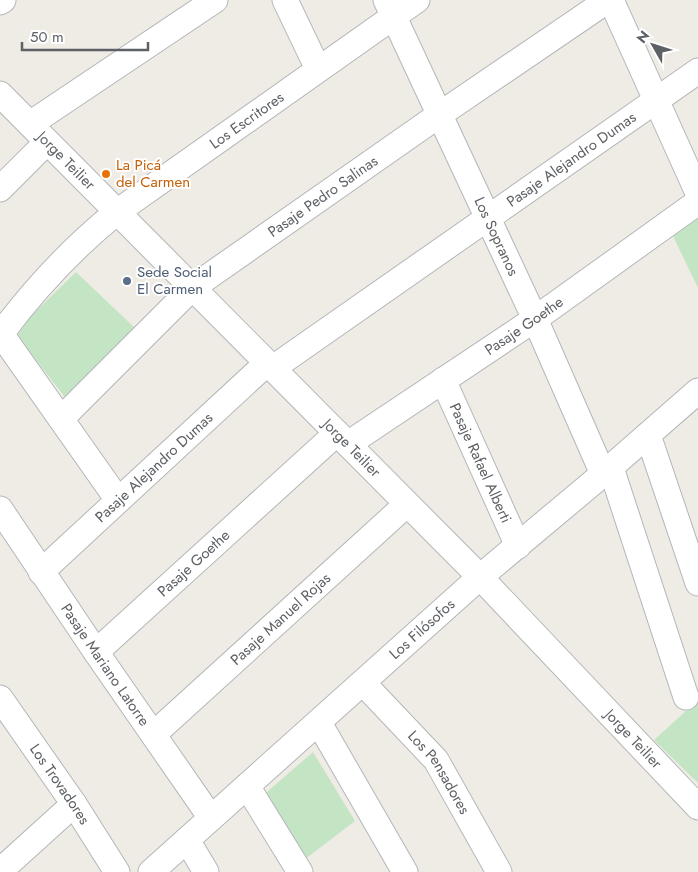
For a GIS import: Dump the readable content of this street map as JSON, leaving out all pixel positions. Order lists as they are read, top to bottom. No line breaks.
{"streets":{"street":["Los Escritores","Pasaje Alejandro Dumas","Jorge Teilier","Pasaje Pedro Salinas","Los Sopranos","Pasaje Goethe","Pasaje Rafael Alberti","Pasaje Manuel Rojas","Los Filósofos","Pasaje Mariano Latorre","Los Pensadores","Los Trovadores"]},"crossings":[["Los Escritores","Jorge Teilier"],["Los Escritores","Los Sopranos"],["Pasaje Alejandro Dumas","Jorge Teilier"],["Pasaje Alejandro Dumas","Los Sopranos"],["Pasaje Alejandro Dumas","Pasaje Mariano Latorre"],["Jorge Teilier","Pasaje Pedro Salinas"],["Jorge Teilier","Pasaje Goethe"],["Jorge Teilier","Pasaje Manuel Rojas"],["Jorge Teilier","Los Filósofos"],["Pasaje Pedro Salinas","Los Sopranos"],["Los Sopranos","Pasaje Goethe"],["Los Sopranos","Los Filósofos"],["Pasaje Goethe","Pasaje Rafael Alberti"],["Pasaje Goethe","Pasaje Mariano Latorre"],["Pasaje Rafael Alberti","Los Filósofos"],["Pasaje Manuel Rojas","Pasaje Mariano Latorre"],["Los Filósofos","Pasaje Mariano Latorre"],["Los Filósofos","Los Pensadores"]],"places":["La Picá del Carmen","Sede Social El Carmen"],"scale_bar":"50 m","north":"top left"}
